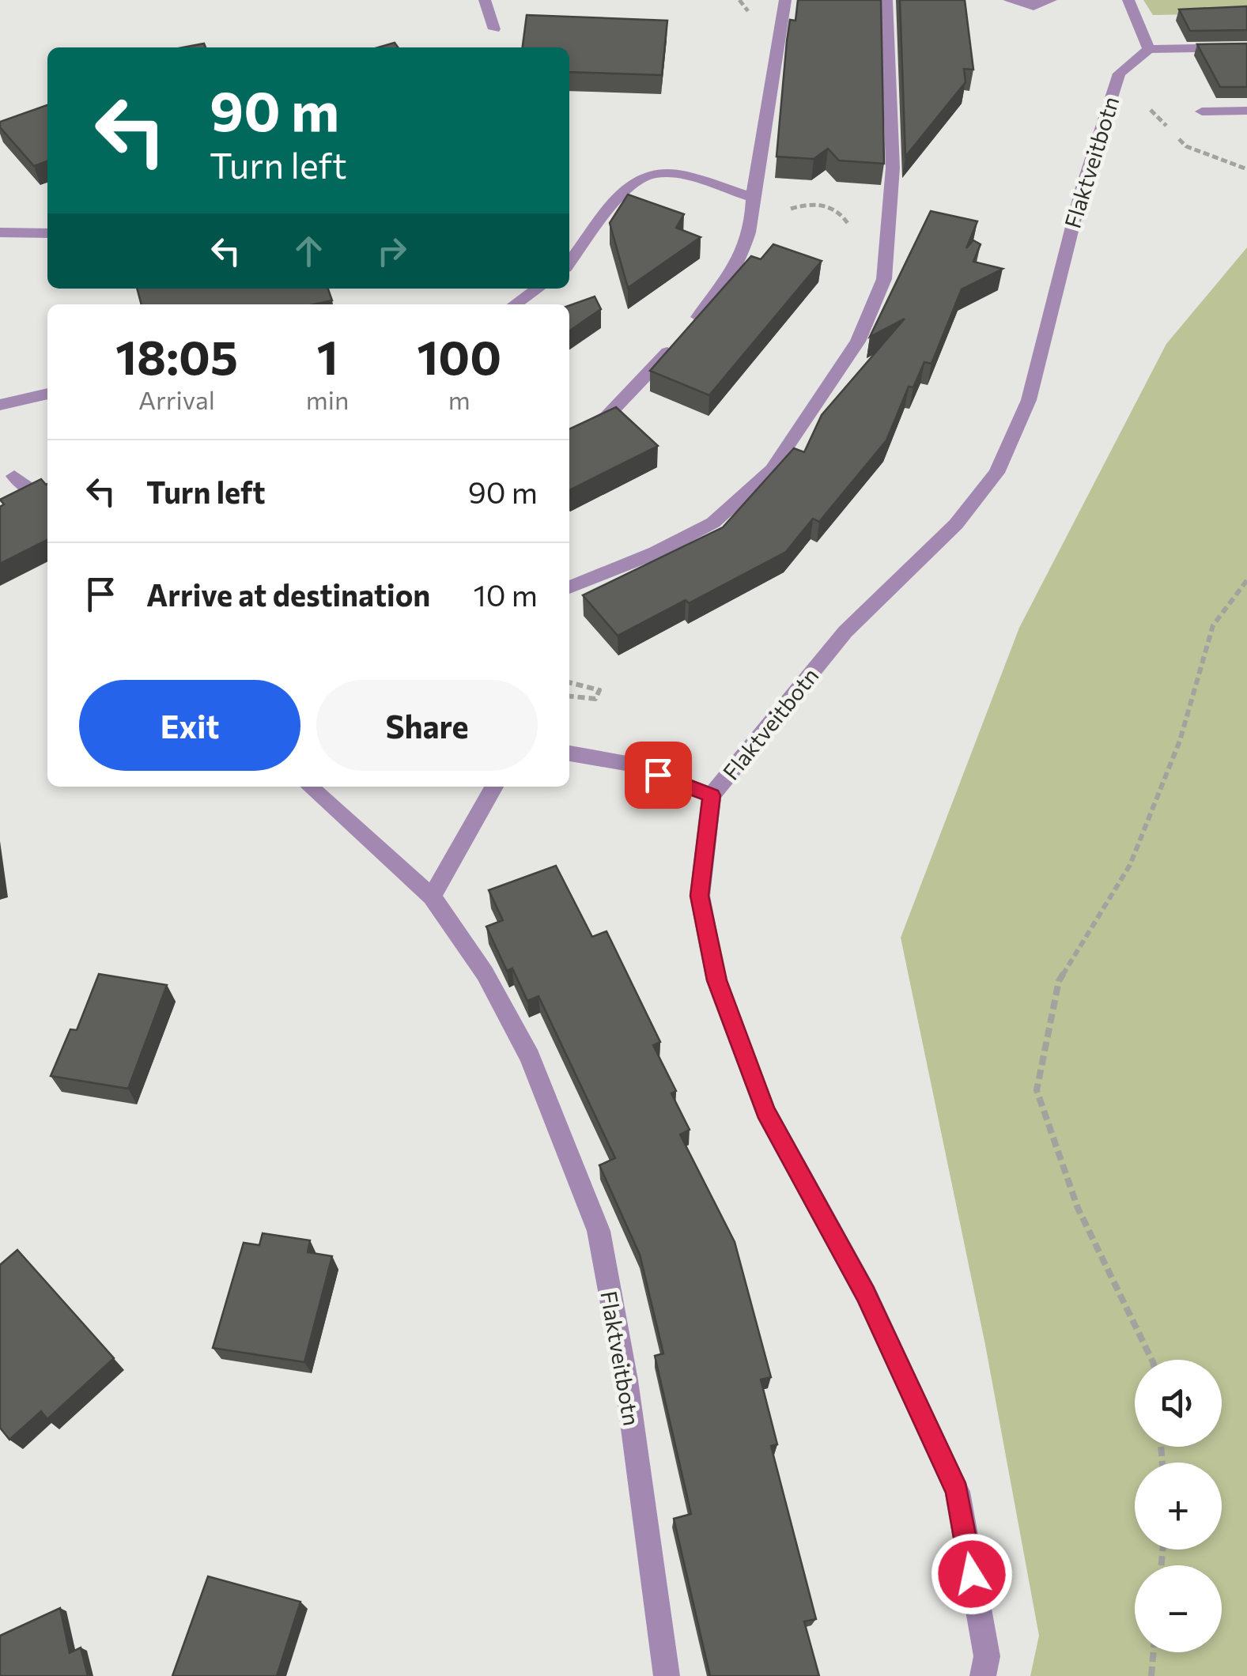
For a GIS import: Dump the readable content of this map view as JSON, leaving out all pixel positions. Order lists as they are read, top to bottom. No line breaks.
{"streets":{"street":["Flaktveitbotn"]},"page":{"turn":["90 m","Turn left"],"eta":["18:05","Arrival","1","min","100","m"],"list":[{"name":"Turn left","value":"90 m"},{"name":"Arrive at destination","value":"10 m"}],"buttons":["Exit","Share"],"map_buttons":["+","−"]}}
